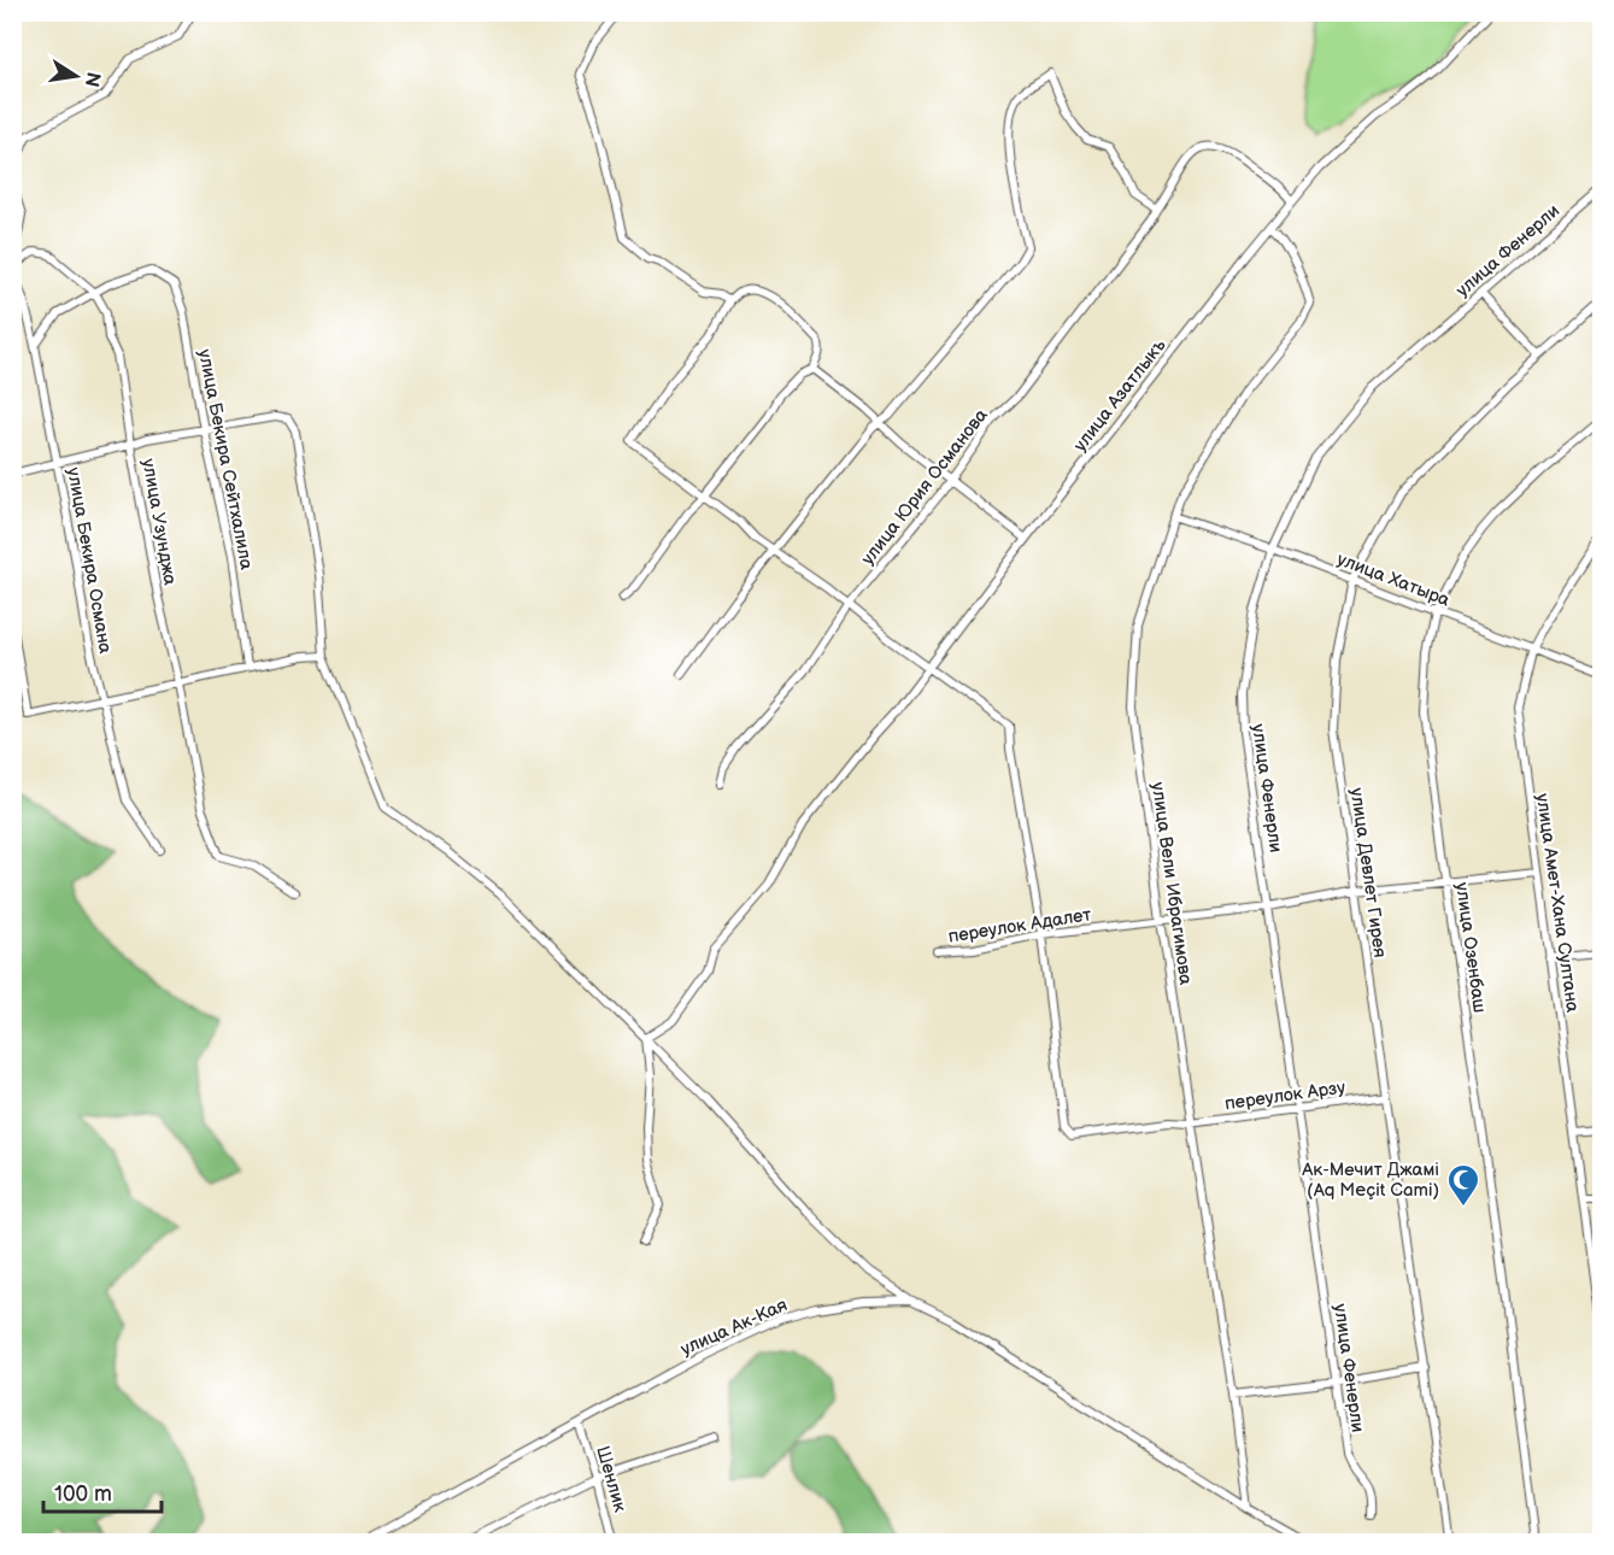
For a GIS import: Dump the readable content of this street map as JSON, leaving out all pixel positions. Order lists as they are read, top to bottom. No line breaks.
{"streets":{"street":["улица Фенерли","улица Азатлыкъ","улица Бекира Сейтхалила","улица Юрия Османова","улица Узунджа","улица Бекира Османа","улица Хатыра","улица Девлет Гирея","улица Вели Ибрагимова","улица Амет-Хана Султана","переулок Адалет","улица Озенбаш","переулок Арзу","улица Ак-Кая","Шенлик"]},"crossings":[["улица Фенерли","улица Хатыра"],["улица Фенерли","переулок Адалет"],["улица Фенерли","переулок Арзу"],["улица Азатлыкъ","улица Юрия Османова"],["улица Азатлыкъ","улица Вели Ибрагимова"],["улица Бекира Сейтхалила","улица Узунджа"],["улица Узунджа","улица Бекира Османа"],["улица Хатыра","улица Девлет Гирея"],["улица Хатыра","улица Вели Ибрагимова"],["улица Хатыра","улица Амет-Хана Султана"],["улица Хатыра","улица Озенбаш"],["улица Девлет Гирея","переулок Адалет"],["улица Девлет Гирея","переулок Арзу"],["улица Вели Ибрагимова","переулок Адалет"],["улица Вели Ибрагимова","переулок Арзу"],["улица Вели Ибрагимова","улица Ак-Кая"],["улица Амет-Хана Султана","переулок Адалет"],["переулок Адалет","улица Озенбаш"],["переулок Адалет","переулок Арзу"],["улица Ак-Кая","Шенлик"]],"places":{"mosque":["Ак-Мечит Джамі (Aq Meçit Cami)"]},"scale_bar":"100 m","north":"right"}
